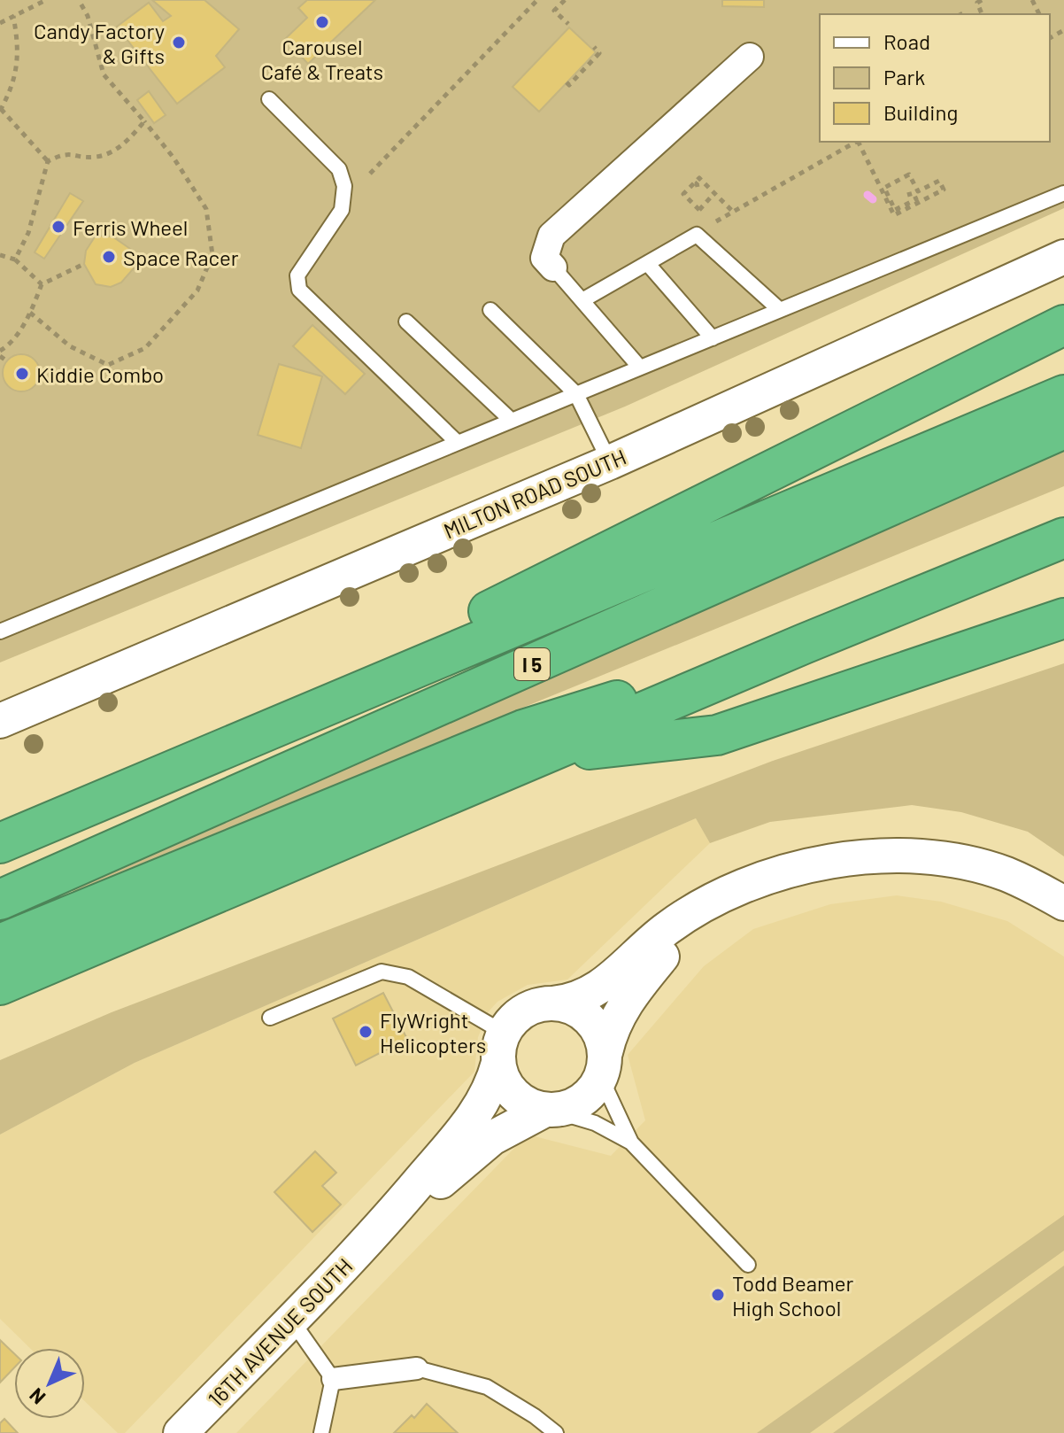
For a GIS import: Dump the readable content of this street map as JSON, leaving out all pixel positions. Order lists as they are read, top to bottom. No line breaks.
{"streets":{"highway":["I 5"],"street":["MILTON ROAD SOUTH","16TH AVENUE SOUTH"]},"places":["Carousel Café & Treats","Candy Factory & Gifts","Ferris Wheel","Space Racer","Kiddie Combo","FlyWright Helicopters","Todd Beamer High School"],"legend":["Road","Park","Building"],"north":"bottom left"}
